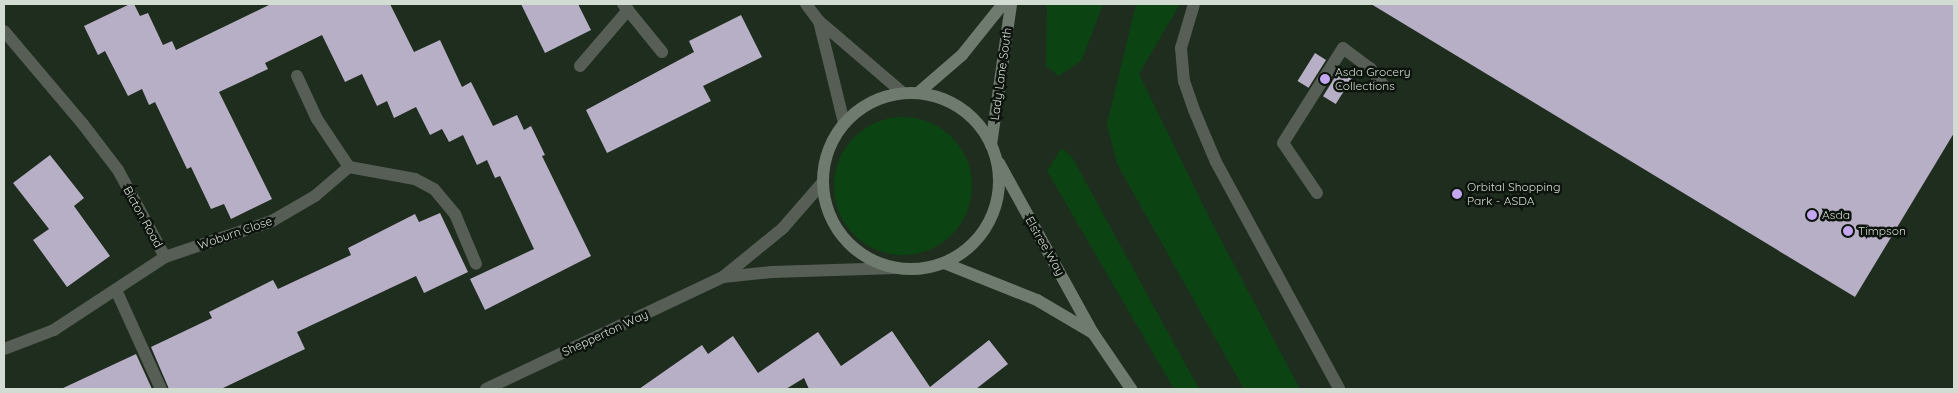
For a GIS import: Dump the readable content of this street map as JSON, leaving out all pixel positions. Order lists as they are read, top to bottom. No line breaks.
{"streets":{"main road":["Lady Lane South","Elstree Way"],"street":["Bicton Road","Woburn Close","Shepperton Way"]},"crossings":[["Lady Lane South","Elstree Way"],["Lady Lane South","Shepperton Way"],["Bicton Road","Woburn Close"],["Elstree Way","Shepperton Way"]],"places":["Asda Grocery Collections","Orbital Shopping Park - ASDA","Asda","Timpson"]}
